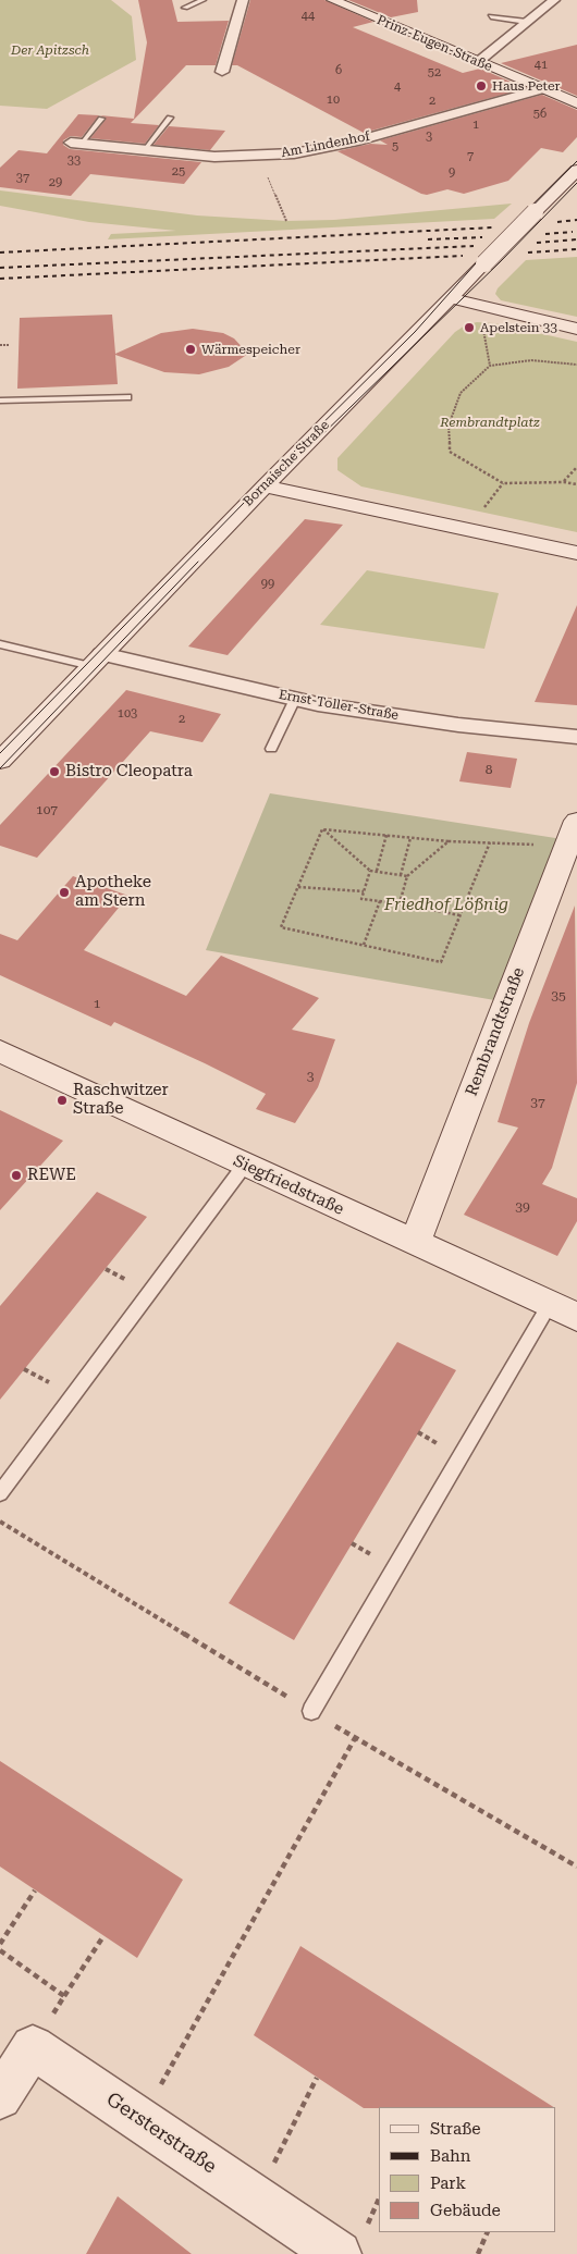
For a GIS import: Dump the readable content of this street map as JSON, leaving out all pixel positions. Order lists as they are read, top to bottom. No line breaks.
{"streets":{"main road":["Prinz-Eugen-Straße","Bornaische Straße","Rembrandtstraße","Siegfriedstraße"],"street":["Am Lindenhof","Ernst-Toller-Straße","Gersterstraße"]},"crossings":[["Prinz-Eugen-Straße","Am Lindenhof"],["Bornaische Straße","Ernst-Toller-Straße"],["Rembrandtstraße","Siegfriedstraße"]],"parks":["Der Apitzsch","Rembrandtplatz","Friedhof Lößnig"],"places":["Haus Peter","Apelstein 33","Wärmespeicher","Bistro Cleopatra","Apotheke am Stern","Raschwitzer Straße","REWE"],"house_numbers":["44","41","6","52","4","10","2","56","1","3","5","7","33","25","9","37","29","99","103","2","8","107","35","1","3","37","39"],"legend":["Straße","Bahn","Park","Gebäude"]}
